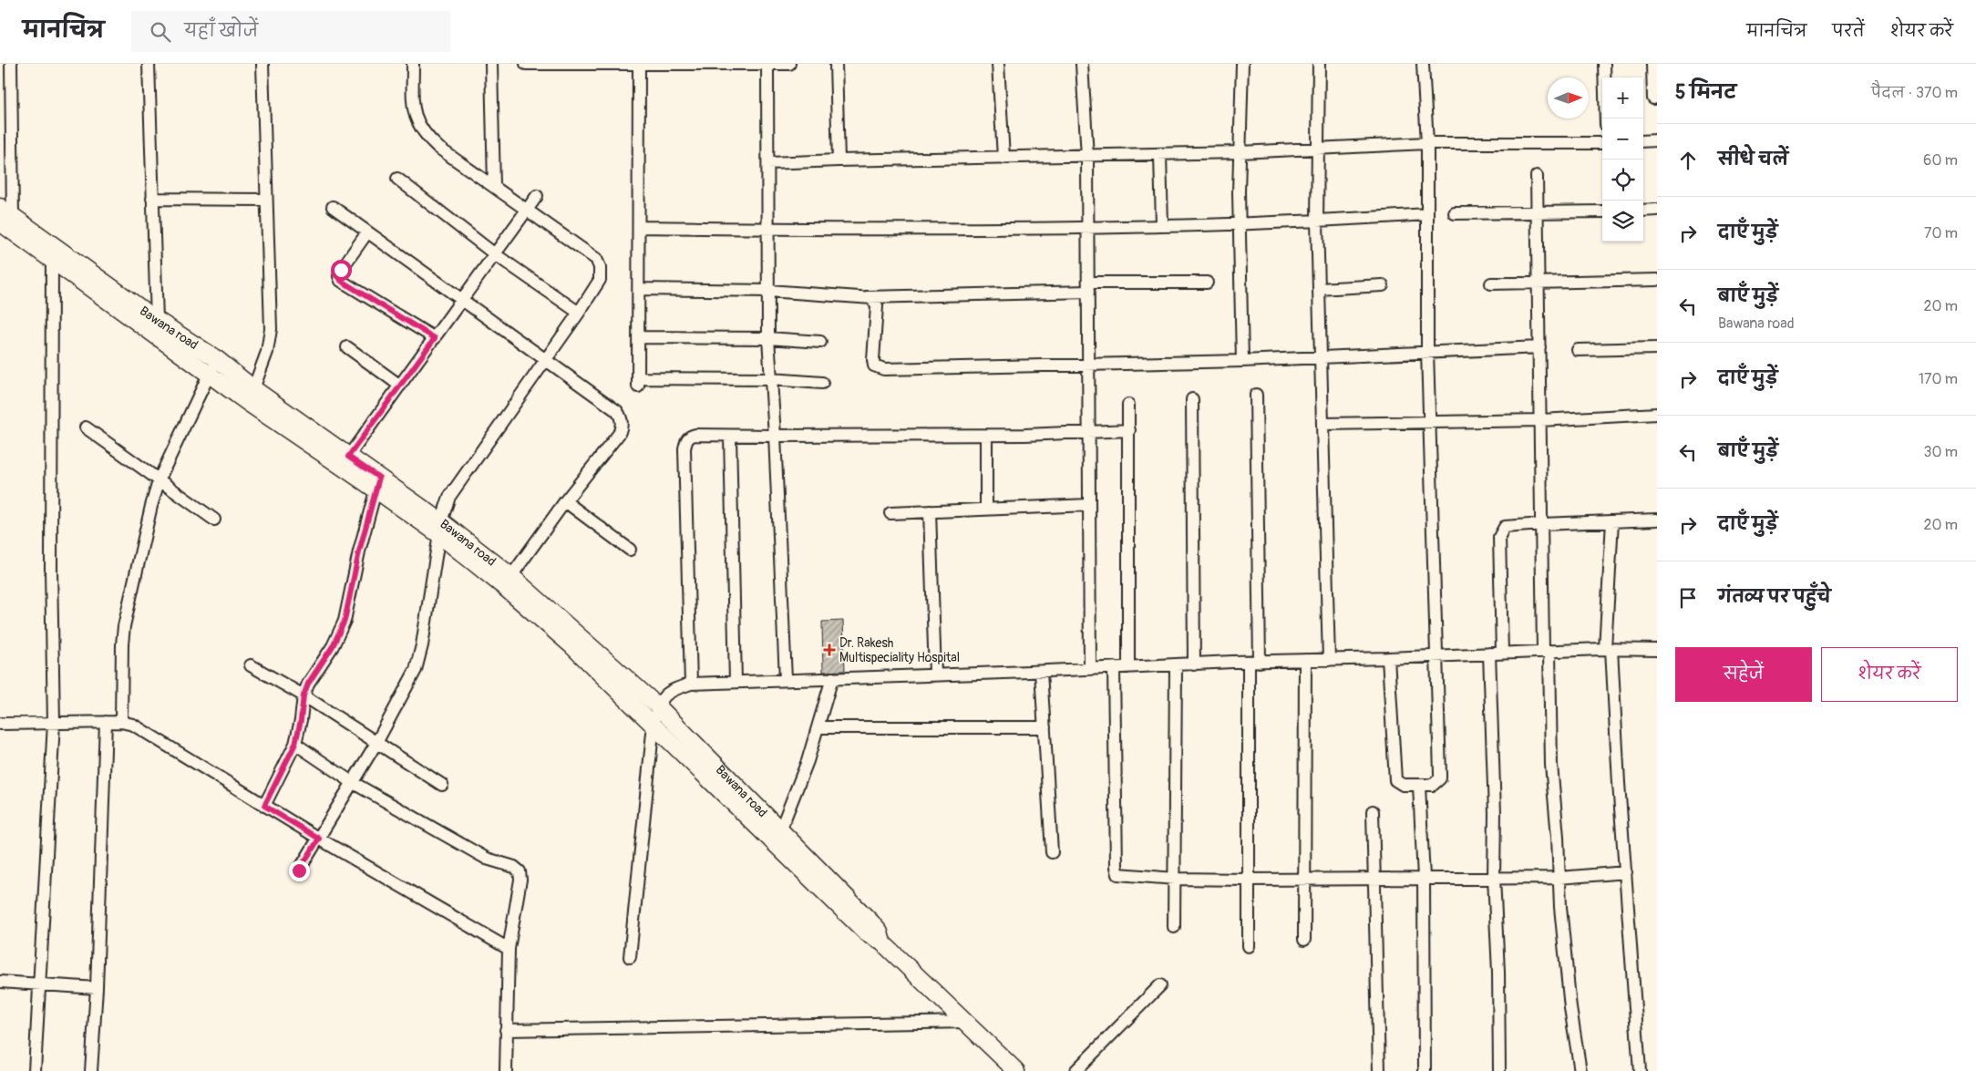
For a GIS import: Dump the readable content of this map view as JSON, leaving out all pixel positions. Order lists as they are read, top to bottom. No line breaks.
{"streets":{"street":["Bawana road"]},"places":{"health":["Dr. Rakesh Multispeciality Hospital"]},"north":"right","page":{"header":"मानचित्र","search":"यहाँ खोजें","nav":["मानचित्र","परतें","शेयर करें"],"heading":["5 मिनट","पैदल · 370 m"],"map_buttons":["+","−"],"list":[["सीधे चलें","60 m"],["दाएँ मुड़ें","70 m"],["बाएँ मुड़ें","Bawana road","20 m"],["दाएँ मुड़ें","170 m"],["बाएँ मुड़ें","30 m"],["दाएँ मुड़ें","20 m"],"गंतव्य पर पहुँचे"],"buttons":["सहेजें","शेयर करें"]}}
